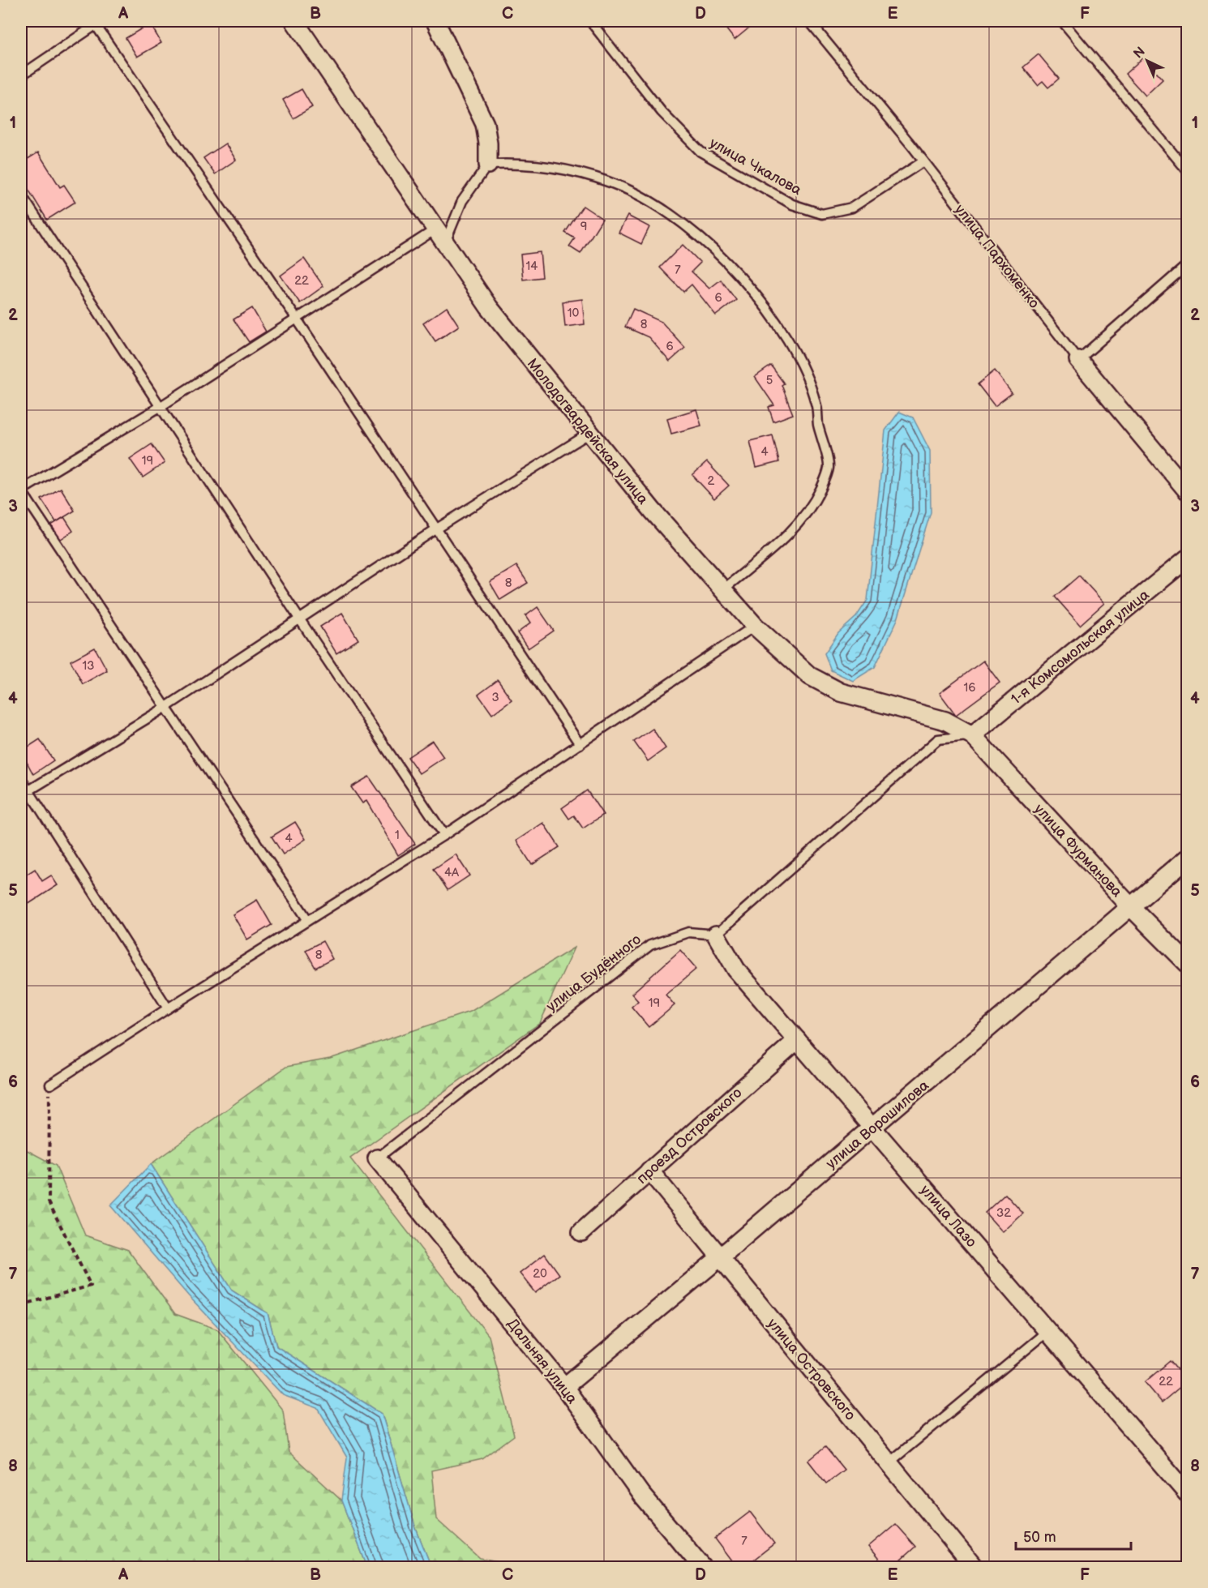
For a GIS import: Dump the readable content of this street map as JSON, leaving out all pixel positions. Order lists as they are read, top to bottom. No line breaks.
{"streets":{"street":["улица Пархоменко","Молодогвардейская улица","1-я Комсомольская улица","улица Фурманова","улица Ворошилова","проезд Островского","улица Лазо","Дальняя улица","улица Островского"],"lane":["улица Чкалова","улица Будённого"]},"crossings":[["улица Чкалова","улица Пархоменко"],["Молодогвардейская улица","1-я Комсомольская улица"],["Молодогвардейская улица","улица Фурманова"],["1-я Комсомольская улица","улица Фурманова"],["улица Фурманова","улица Ворошилова"],["улица Будённого","улица Лазо"],["улица Будённого","Дальняя улица"],["улица Ворошилова","улица Лазо"],["улица Ворошилова","Дальняя улица"],["улица Ворошилова","улица Островского"],["проезд Островского","улица Лазо"],["проезд Островского","улица Островского"]],"house_numbers":["9","14","7","22","6","10","8","6","5","4","19","2","8","13","16","3","1","4","4А","8","19","32","20","22","7"],"scale_bar":"50 m","north":"top left","grid":{"columns":["A","B","C","D","E","F"],"rows":["1","2","3","4","5","6","7","8"]}}
